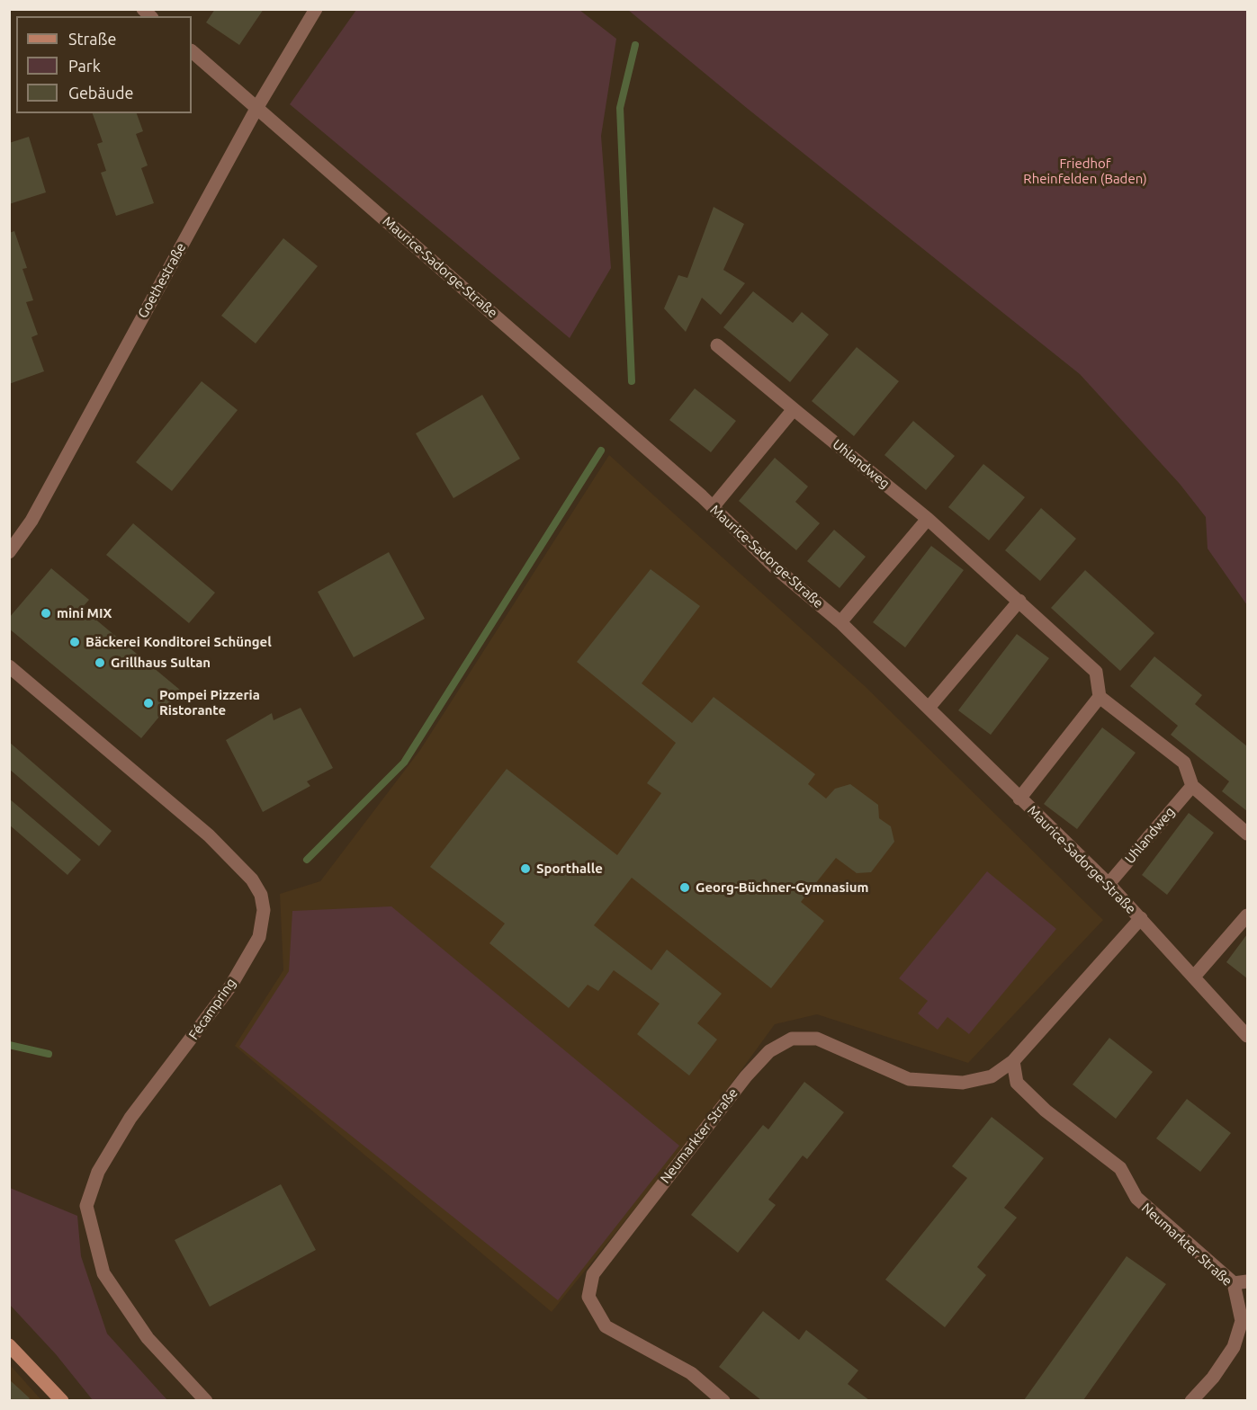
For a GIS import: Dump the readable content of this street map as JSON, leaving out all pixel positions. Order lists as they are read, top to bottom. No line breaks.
{"streets":{"street":["Maurice-Sadorge-Straße","Goethestraße","Uhlandweg","Fécampring","Neumarkter Straße"]},"crossings":[["Maurice-Sadorge-Straße","Goethestraße"],["Maurice-Sadorge-Straße","Uhlandweg"],["Maurice-Sadorge-Straße","Neumarkter Straße"]],"parks":["Friedhof Rheinfelden (Baden)"],"places":["mini MIX","Bäckerei Konditorei Schüngel","Grillhaus Sultan","Pompei Pizzeria Ristorante","Sporthalle","Georg-Büchner-Gymnasium"],"legend":["Straße","Park","Gebäude"]}
